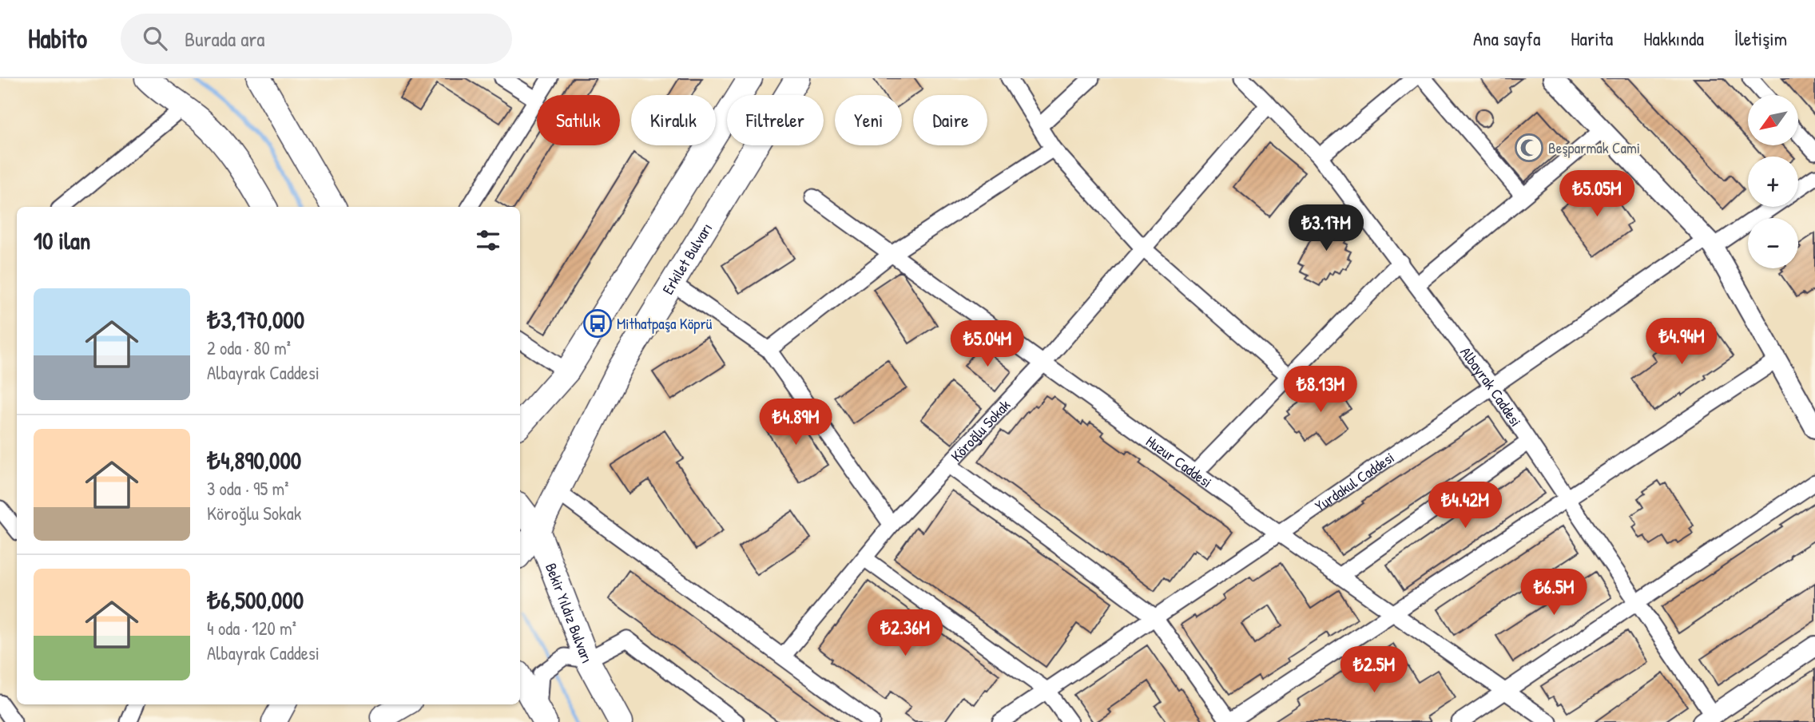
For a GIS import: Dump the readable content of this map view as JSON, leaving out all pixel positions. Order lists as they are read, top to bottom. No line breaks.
{"streets":{"main road":["Erkilet Bulvarı","Bekir Yıldız Bulvarı"],"street":["Albayrak Caddesi","Köroğlu Sokak","Huzur Caddesi","Yurdakul Caddesi"]},"crossings":[["Erkilet Bulvarı","Bekir Yıldız Bulvarı"],["Albayrak Caddesi","Köroğlu Sokak"],["Albayrak Caddesi","Yurdakul Caddesi"],["Köroğlu Sokak","Huzur Caddesi"],["Huzur Caddesi","Yurdakul Caddesi"]],"places":{"mosque":["Beşparmak Cami"],"bus stop":["Mithatpaşa Köprü"]},"north":"bottom left","page":{"header":"Habito","search":"Burada ara","nav":["Ana sayfa","Harita","Hakkında","İletişim"],"map_buttons":["+","−"],"chip":["Satılık","Kiralık","Filtreler","Yeni","Daire"],"price":["₺5.05M","₺3.17M","₺4.94M","₺5.04M","₺8.13M","₺4.89M","₺4.42M","₺6.5M","₺2.36M","₺2.5M"],"heading":"10 ilan","list":[{"name":"₺3,170,000","note":"2 oda · 80 m² · Albayrak Caddesi"},{"name":"₺4,890,000","note":"3 oda · 95 m² · Köroğlu Sokak"},{"name":"₺6,500,000","note":"4 oda · 120 m² · Albayrak Caddesi"}]}}
